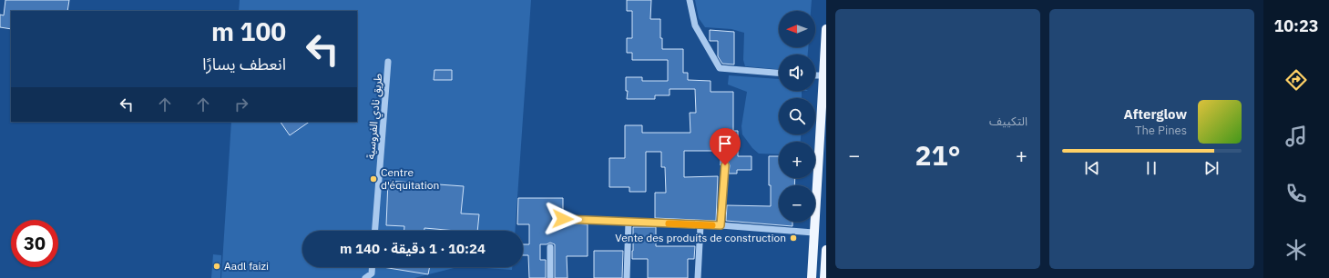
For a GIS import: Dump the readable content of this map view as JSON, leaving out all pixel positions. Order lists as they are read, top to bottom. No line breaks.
{"streets":{"street":["طريق نادي الفروسية"]},"places":["Centre d'équitation","Vente des produits de construction","Aadl faizi"],"north":"left","page":{"tabs":"10:23","tile":"التكييف","map_buttons":["+","−"],"turn":["100 m","انعطف يسارًا"],"song":["Afterglow","The Pines"],"heat":["−","21°","+"],"limit":"30","trip":"10:24 · 1 دقيقة · 140 m"}}
